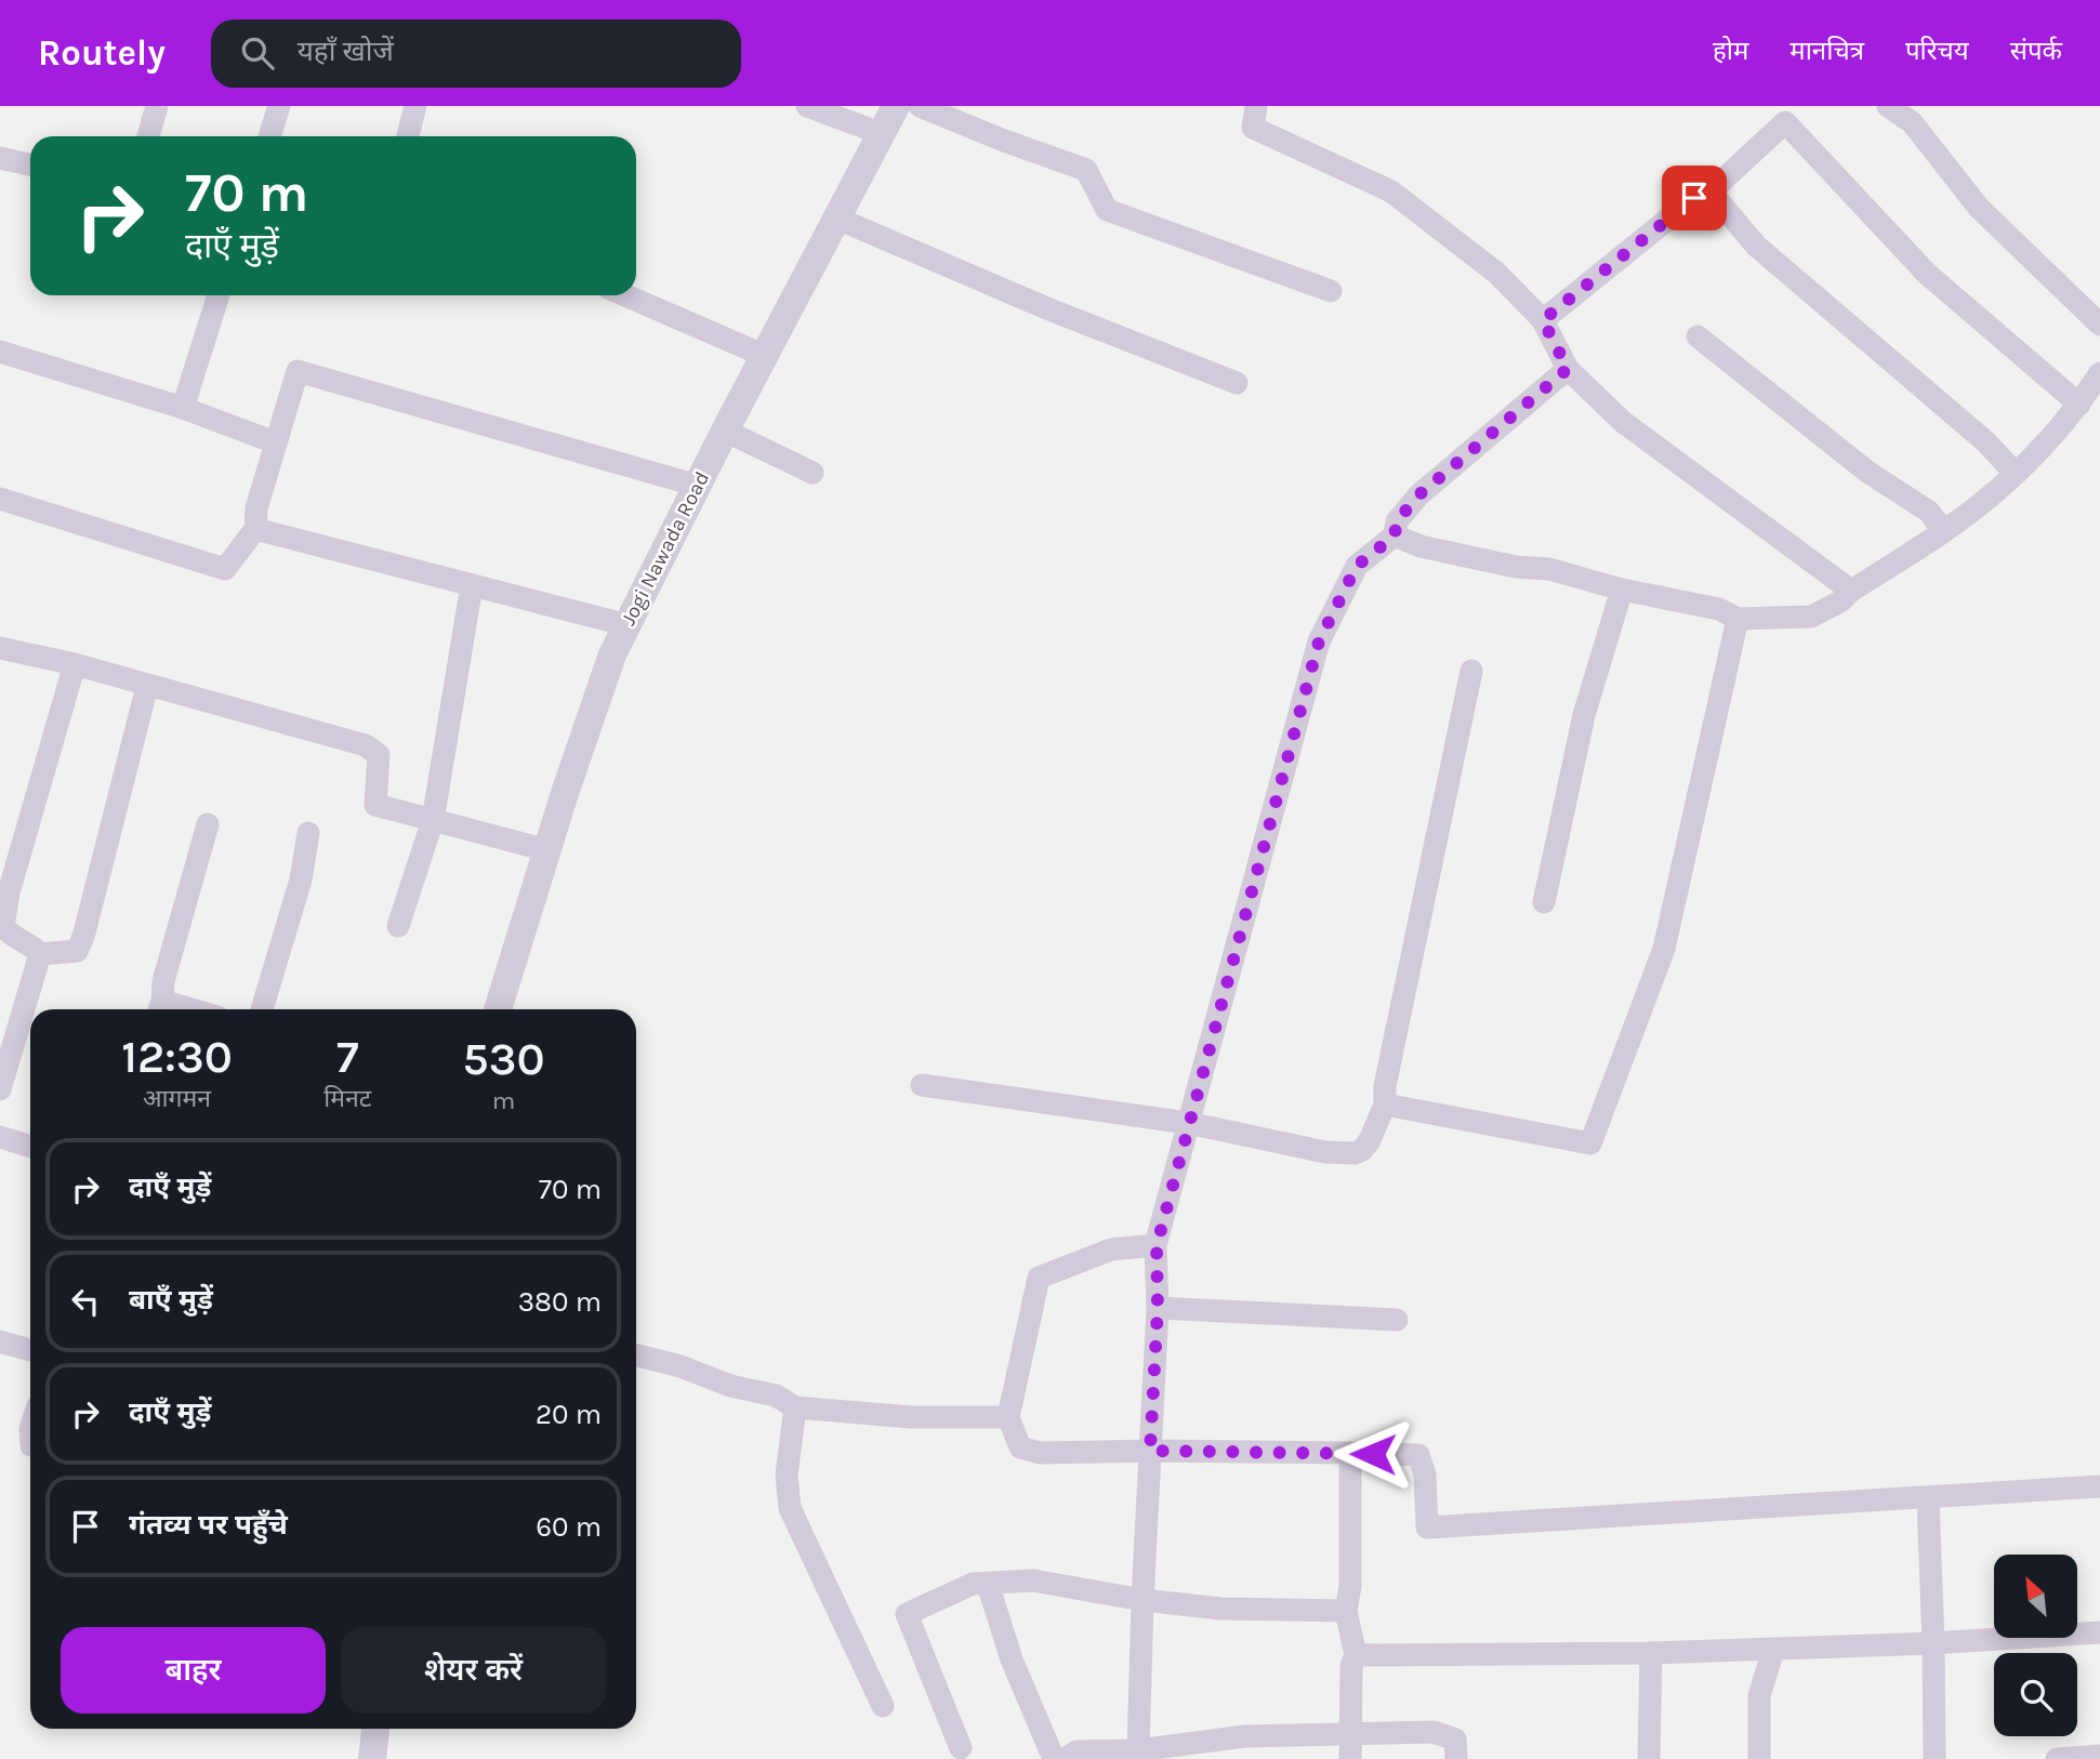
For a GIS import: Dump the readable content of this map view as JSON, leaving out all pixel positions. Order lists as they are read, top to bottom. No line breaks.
{"streets":{"street":["Jogi Nawada Road"]},"north":"top left","page":{"header":"Routely","search":"यहाँ खोजें","nav":["होम","मानचित्र","परिचय","संपर्क"],"turn":["70 m","दाएँ मुड़ें"],"eta":["12:30","आगमन","7","मिनट","530","m"],"list":[{"name":"दाएँ मुड़ें","value":"70 m"},{"name":"बाएँ मुड़ें","value":"380 m"},{"name":"दाएँ मुड़ें","value":"20 m"},{"name":"गंतव्य पर पहुँचे","value":"60 m"}],"buttons":["बाहर","शेयर करें"]}}
